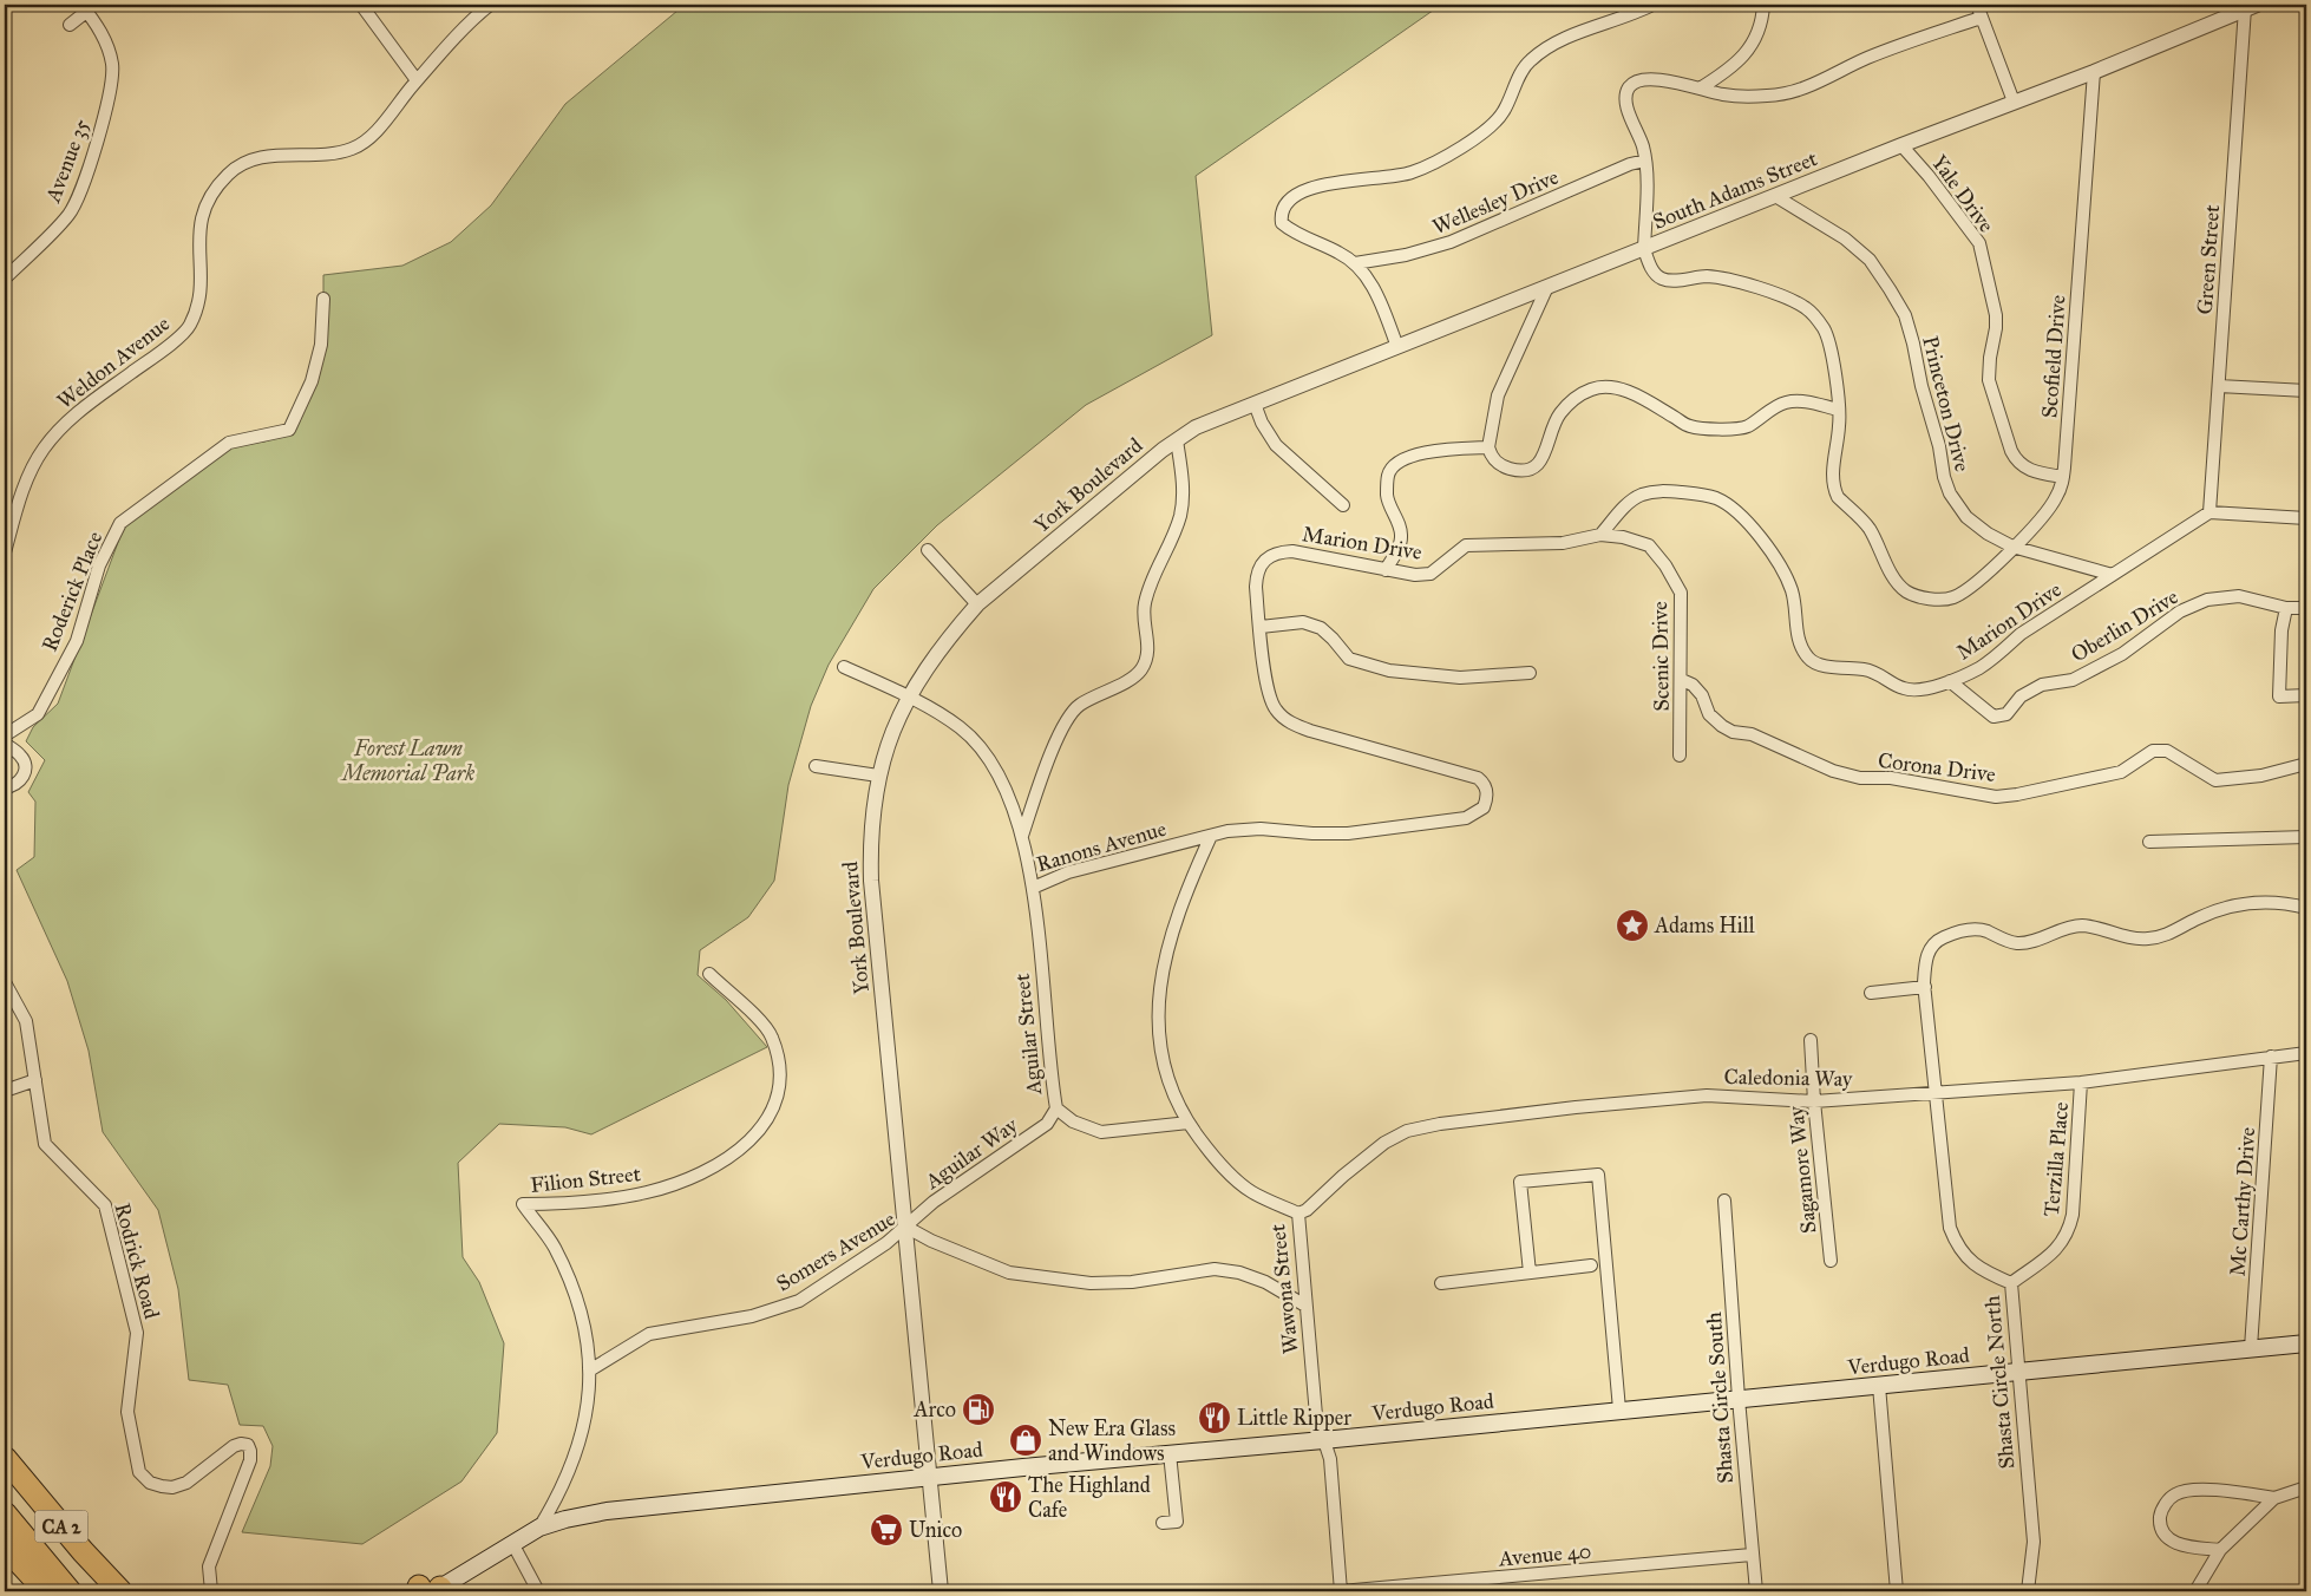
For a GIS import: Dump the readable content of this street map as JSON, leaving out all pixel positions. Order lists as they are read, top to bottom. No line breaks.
{"streets":{"highway":["CA 2"],"main road":["Verdugo Road"],"street":["Avenue 35","South Adams Street","Yale Drive","Wellesley Drive","Green Street","Scofield Drive","Weldon Avenue","Princeton Drive","York Boulevard","Marion Drive","Roderick Place","Oberlin Drive","Scenic Drive","Corona Drive","Ranons Avenue","Aguilar Street","Caledonia Way","Aguilar Way","Terzilla Place","Sagamore Way","Filion Street","Mc Carthy Drive","Somers Avenue","Rodrick Road","Wawona Street","Shasta Circle North","Shasta Circle South","Avenue 40"]},"crossings":[["South Adams Street","Yale Drive"],["South Adams Street","Green Street"],["South Adams Street","Scofield Drive"],["South Adams Street","Princeton Drive"],["South Adams Street","York Boulevard"],["Yale Drive","Scofield Drive"],["Green Street","Marion Drive"],["Scofield Drive","Princeton Drive"],["Princeton Drive","Marion Drive"],["York Boulevard","Ranons Avenue"],["York Boulevard","Aguilar Way"],["York Boulevard","Somers Avenue"],["York Boulevard","Verdugo Road"],["Marion Drive","Oberlin Drive"],["Marion Drive","Scenic Drive"],["Marion Drive","Ranons Avenue"],["Scenic Drive","Corona Drive"],["Ranons Avenue","Aguilar Street"],["Ranons Avenue","Wawona Street"],["Aguilar Street","Aguilar Way"],["Aguilar Street","Wawona Street"],["Caledonia Way","Terzilla Place"],["Caledonia Way","Sagamore Way"],["Caledonia Way","Mc Carthy Drive"],["Caledonia Way","Wawona Street"],["Caledonia Way","Shasta Circle North"],["Aguilar Way","Somers Avenue"],["Terzilla Place","Shasta Circle North"],["Filion Street","Somers Avenue"],["Filion Street","Verdugo Road"],["Mc Carthy Drive","Verdugo Road"],["Somers Avenue","Wawona Street"],["Wawona Street","Verdugo Road"],["Wawona Street","Avenue 40"],["Verdugo Road","Shasta Circle North"],["Verdugo Road","Shasta Circle South"],["Shasta Circle South","Avenue 40"]],"parks":["Forest Lawn Memorial Park"],"places":{"place":["Adams Hill"],"fuel station":["Arco"],"restaurant":["Little Ripper","The Highland Cafe"],"shop":["New Era Glass and Windows"],"supermarket":["Unico"]}}
